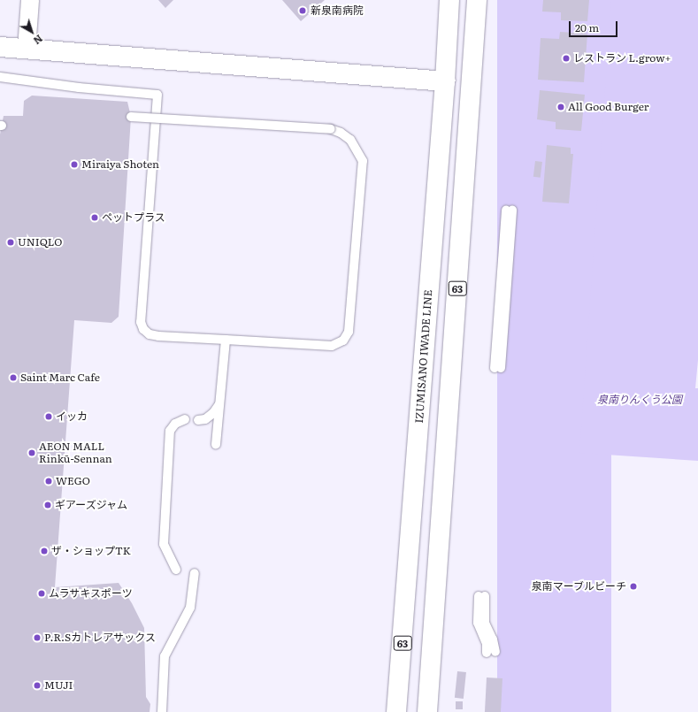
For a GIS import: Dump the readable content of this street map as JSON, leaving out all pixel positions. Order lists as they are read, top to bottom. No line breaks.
{"streets":{"main road":["63","IZUMISANO IWADE LINE"]},"parks":["泉南りんくう公園"],"places":["新泉南病院","レストラン L.grow+","All Good Burger","Miraiya Shoten","ペットプラス","UNIQLO","Saint Marc Cafe","イッカ","AEON MALL Rinkū-Sennan","WEGO","ギアーズジャム","ザ・ショップTK","泉南マーブルビーチ","ムラサキスポーツ","P.R.Sカトレアサックス","MUJI"],"scale_bar":"20 m","north":"bottom right"}
